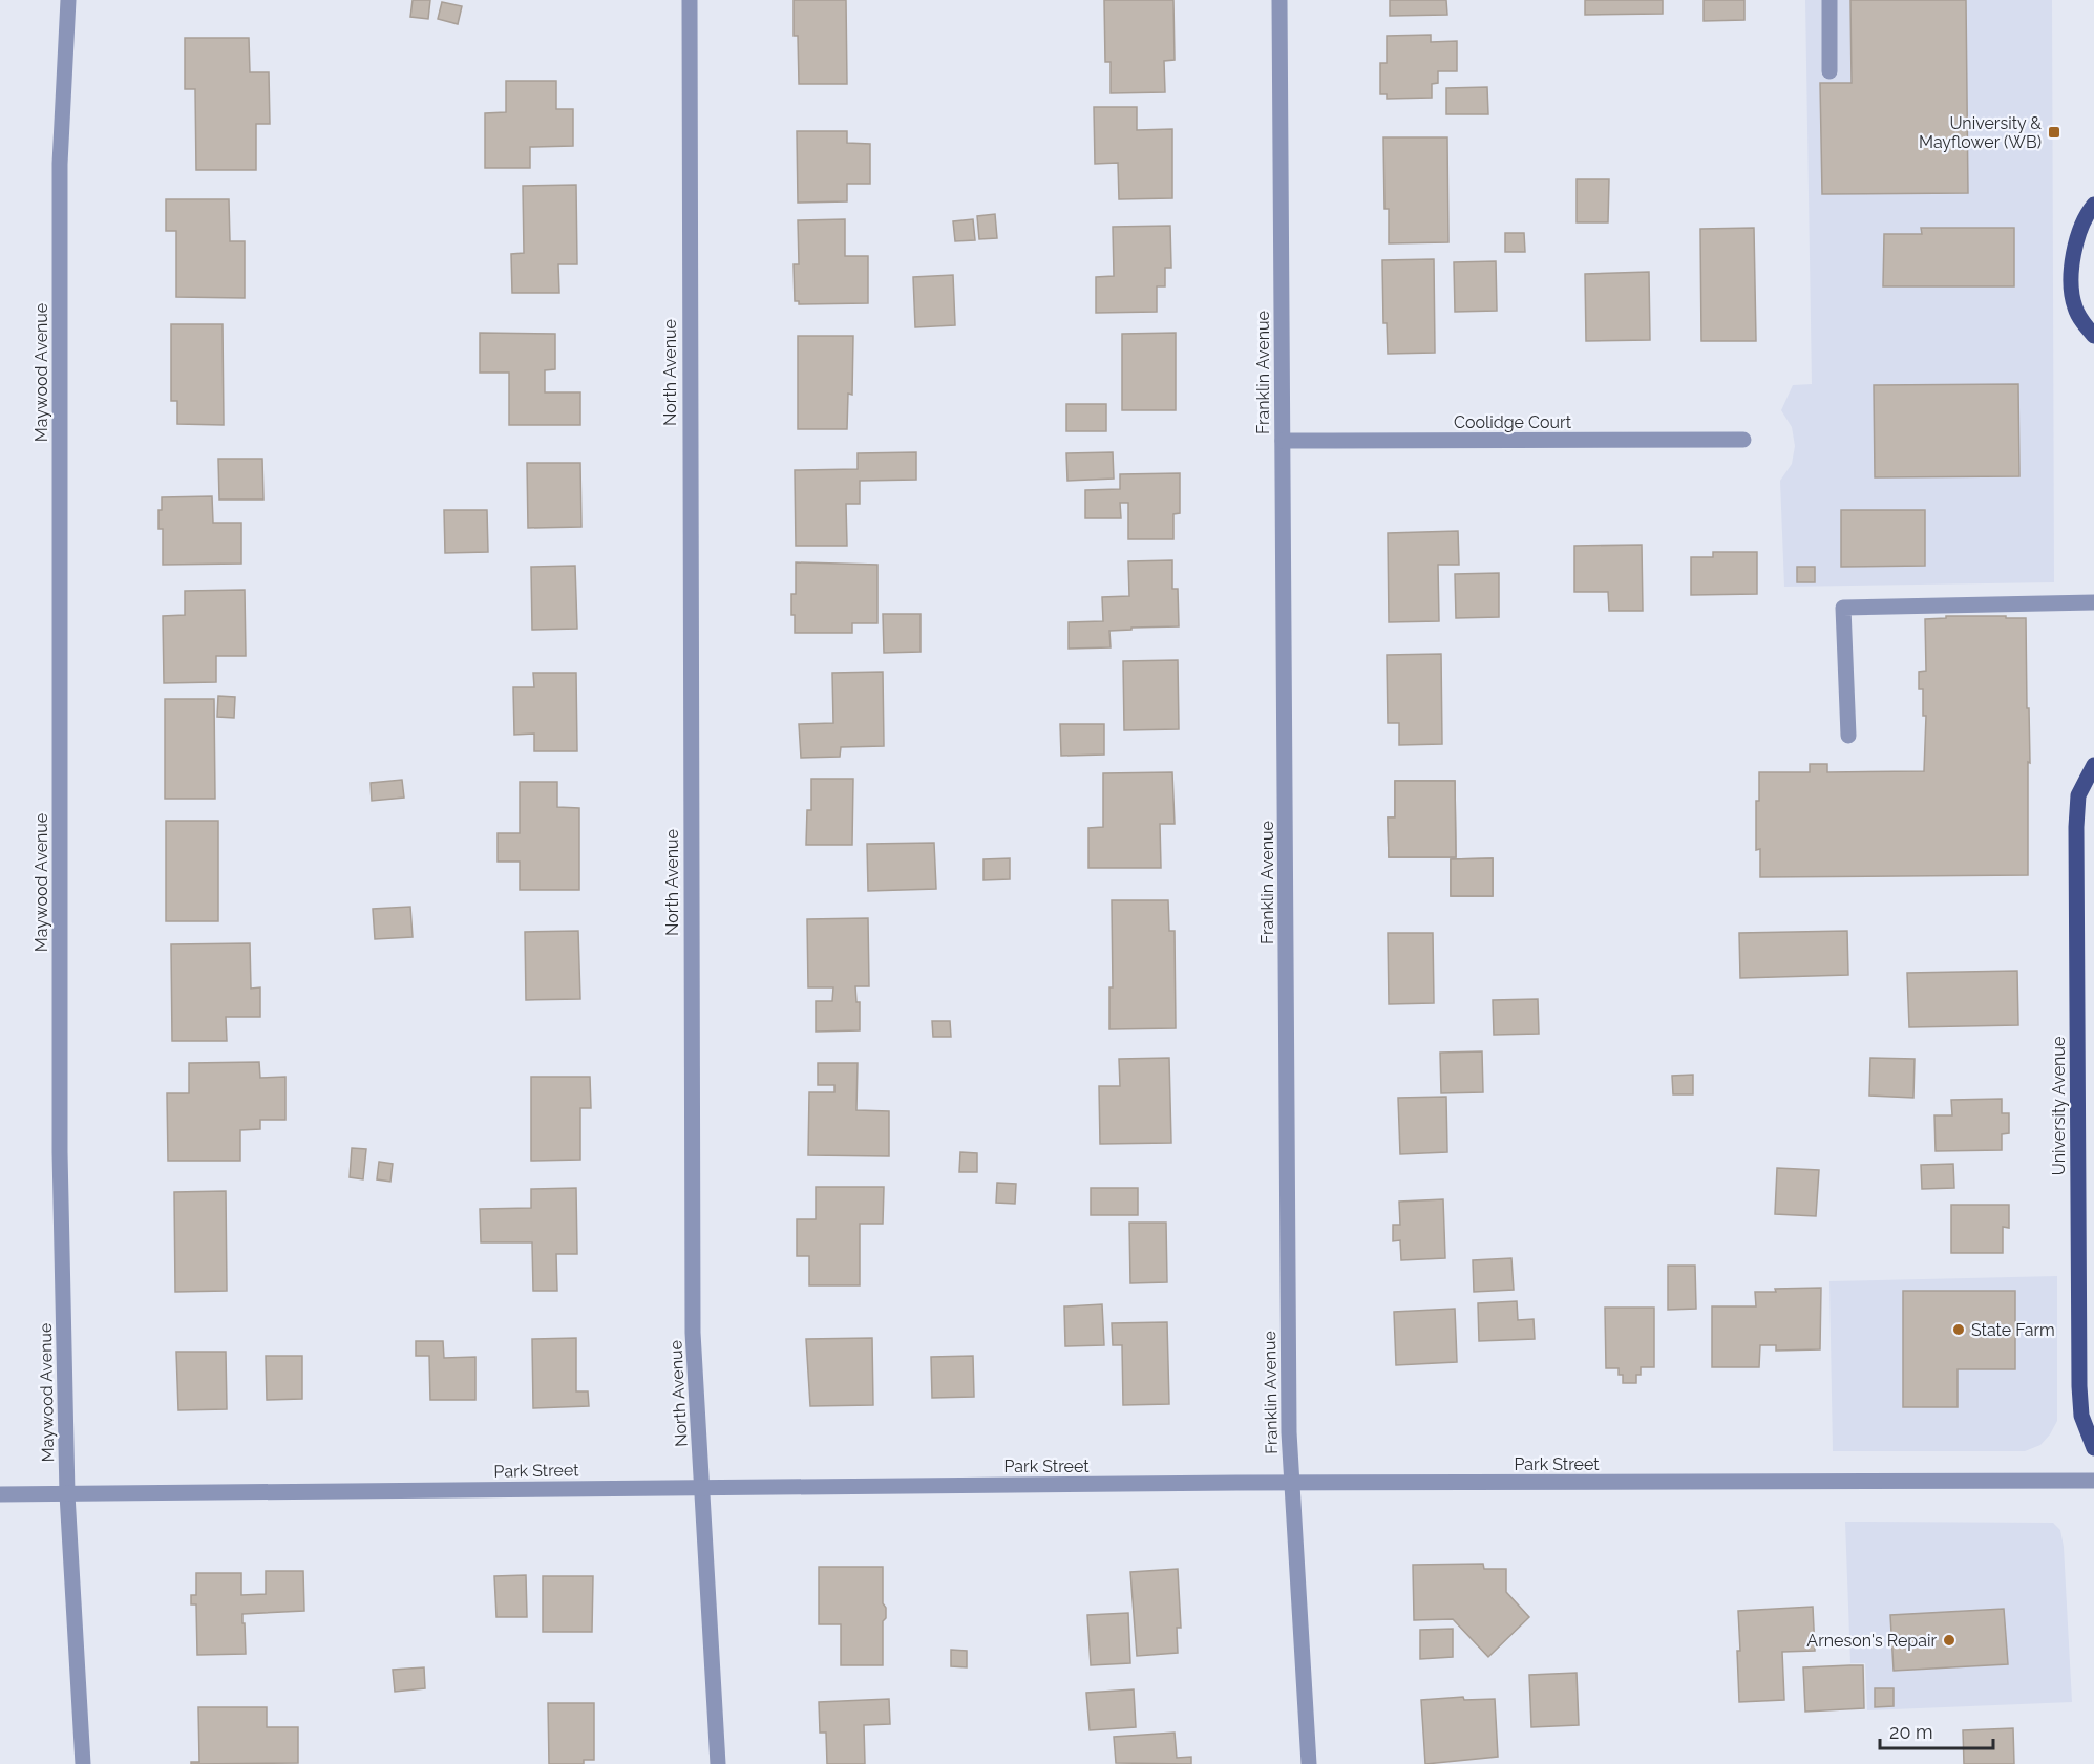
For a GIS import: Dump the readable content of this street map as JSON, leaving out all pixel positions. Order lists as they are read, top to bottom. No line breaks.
{"streets":{"main road":["University Avenue"],"street":["Maywood Avenue","North Avenue","Franklin Avenue","Coolidge Court","Park Street"]},"crossings":[["Maywood Avenue","Park Street"],["North Avenue","Park Street"],["Franklin Avenue","Coolidge Court"],["Franklin Avenue","Park Street"]],"places":{"transit":["University & Mayflower (WB)"],"other":["State Farm","Arneson's Repair"]},"scale_bar":"20 m"}
